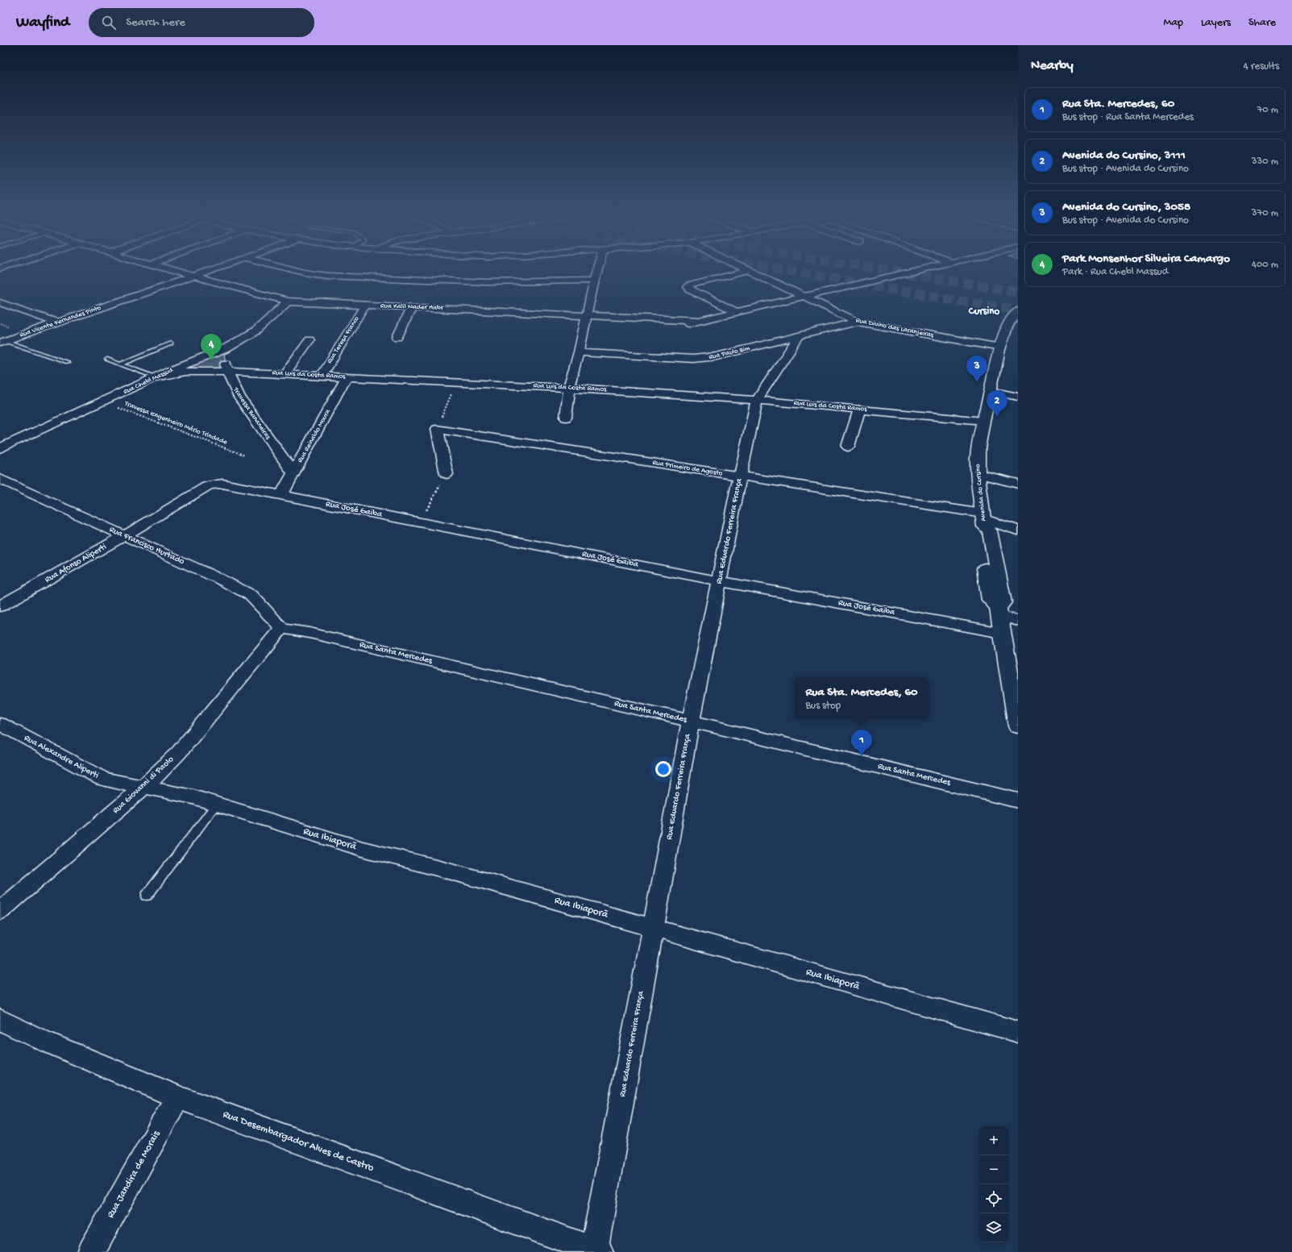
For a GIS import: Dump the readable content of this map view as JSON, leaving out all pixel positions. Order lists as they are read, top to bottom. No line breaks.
{"streets":{"main road":["Avenida do Cursino"],"street":["Rua Kalil Nader Habr","Rua Vicente Fernandes Pinto","Rua Divino das Laranjeiras","Rua Teresa Franco","Rua Paulo Bim","Rua Luis da Costa Ramos","Rua Chebl Massud","Travessa Bananeiras","Rua Reinaldo Moura","Rua Primeiro de Agosto","Rua José Gaiba","Rua Eduardo Ferreira França","Rua Francisco Hurtado","Rua Afonso Aliperti","Rua Santa Mercedes","Rua Alexandre Aliperti","Rua Giovanni di Paolo","Rua Ibiaporã","Rua Desembargador Alves de Castro","Rua Jandira de Morais"],"path":["Travessa Engenheiro Mário Trindade"]},"crossings":[["Rua Kalil Nader Habr","Rua Vicente Fernandes Pinto"],["Rua Kalil Nader Habr","Rua Divino das Laranjeiras"],["Rua Kalil Nader Habr","Rua Teresa Franco"],["Rua Kalil Nader Habr","Rua Chebl Massud"],["Rua Divino das Laranjeiras","Rua Paulo Bim"],["Rua Divino das Laranjeiras","Avenida do Cursino"],["Rua Teresa Franco","Rua Luis da Costa Ramos"],["Rua Paulo Bim","Rua Eduardo Ferreira França"],["Rua Luis da Costa Ramos","Rua Chebl Massud"],["Rua Luis da Costa Ramos","Travessa Bananeiras"],["Rua Luis da Costa Ramos","Rua Reinaldo Moura"],["Rua Luis da Costa Ramos","Avenida do Cursino"],["Rua Luis da Costa Ramos","Rua Eduardo Ferreira França"],["Rua Chebl Massud","Travessa Bananeiras"],["Rua Chebl Massud","Travessa Engenheiro Mário Trindade"],["Travessa Bananeiras","Rua Reinaldo Moura"],["Rua Reinaldo Moura","Rua José Gaiba"],["Rua Primeiro de Agosto","Avenida do Cursino"],["Rua Primeiro de Agosto","Rua Eduardo Ferreira França"],["Avenida do Cursino","Rua José Gaiba"],["Rua José Gaiba","Rua Eduardo Ferreira França"],["Rua José Gaiba","Rua Afonso Aliperti"],["Rua Eduardo Ferreira França","Rua Santa Mercedes"],["Rua Eduardo Ferreira França","Rua Ibiaporã"],["Rua Eduardo Ferreira França","Rua Desembargador Alves de Castro"],["Rua Francisco Hurtado","Rua Afonso Aliperti"],["Rua Francisco Hurtado","Rua Santa Mercedes"],["Rua Francisco Hurtado","Rua Giovanni di Paolo"],["Rua Santa Mercedes","Rua Giovanni di Paolo"],["Rua Alexandre Aliperti","Rua Giovanni di Paolo"],["Rua Alexandre Aliperti","Rua Ibiaporã"],["Rua Giovanni di Paolo","Rua Ibiaporã"],["Rua Desembargador Alves de Castro","Rua Jandira de Morais"]],"districts":["Cursino"],"page":{"header":"Wayfind","search":"Search here","nav":["Map","Layers","Share"],"heading":["Nearby","4 results"],"list":[{"mark":"1","name":"Rua Sta. Mercedes, 60","note":"Bus stop · Rua Santa Mercedes","value":"70 m"},{"mark":"2","name":"Avenida do Cursino, 3111","note":"Bus stop · Avenida do Cursino","value":"330 m"},{"mark":"3","name":"Avenida do Cursino, 3058","note":"Bus stop · Avenida do Cursino","value":"370 m"},{"mark":"4","name":"Park Monsenhor Silveira Camargo","note":"Park · Rua Chebl Massud","value":"400 m"}],"pins":["4","3","2","1"],"popup":["Rua Sta. Mercedes, 60","Bus stop"],"map_buttons":["+","−"]}}
